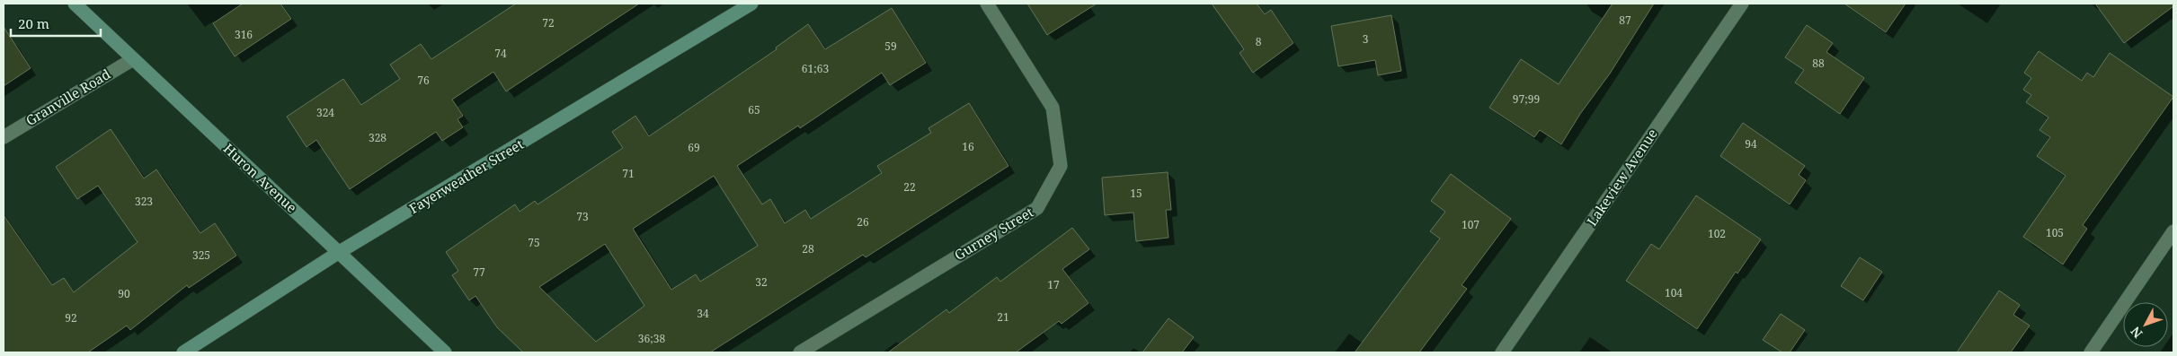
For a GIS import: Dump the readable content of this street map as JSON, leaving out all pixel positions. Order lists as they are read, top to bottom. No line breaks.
{"streets":{"street":["Granville Road","Fayerweather Street","Lakeview Avenue","Huron Avenue","Gurney Street"]},"crossings":[["Granville Road","Huron Avenue"],["Fayerweather Street","Huron Avenue"]],"house_numbers":["87","72","316","3","8","59","74","88","61;63","76","97;99","65","324","328","94","16","69","71","22","15","323","73","26","107","105","102","75","28","325","77","32","17","104","90","34","21","92","36;38"],"scale_bar":"20 m","north":"bottom left"}
